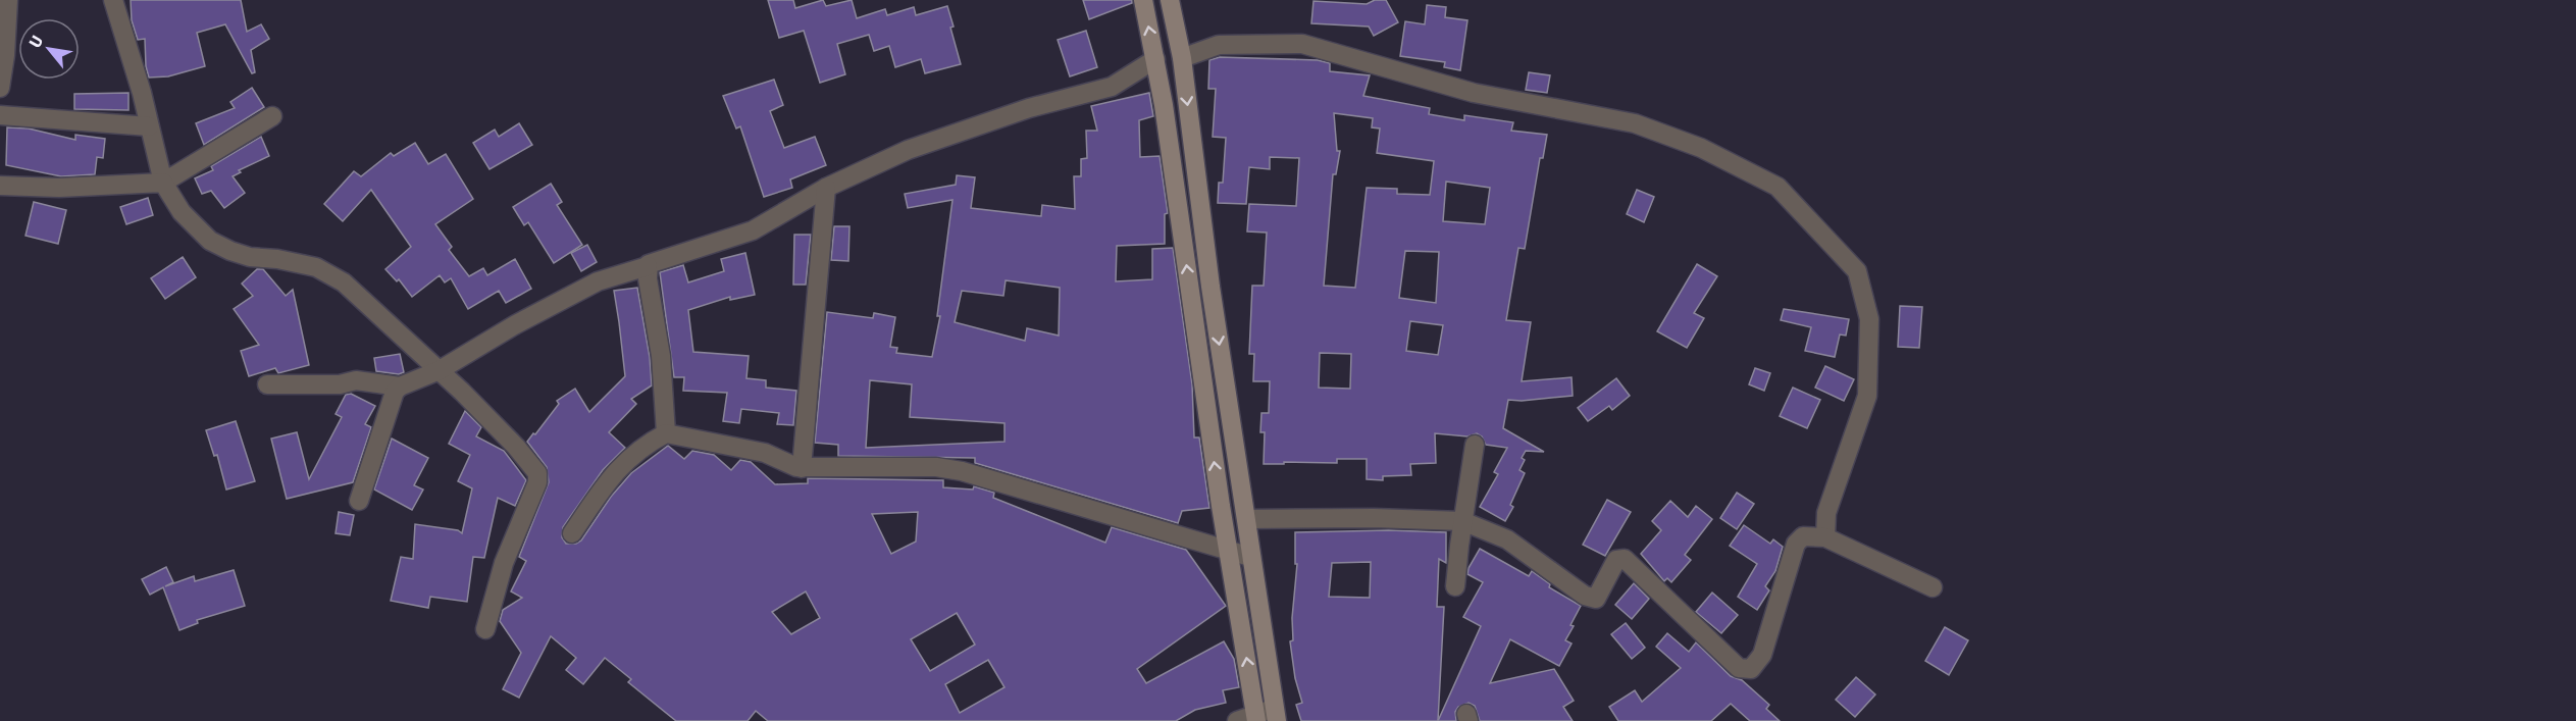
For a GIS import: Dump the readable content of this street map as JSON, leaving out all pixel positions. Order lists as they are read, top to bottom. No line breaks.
{"north":"top left"}
